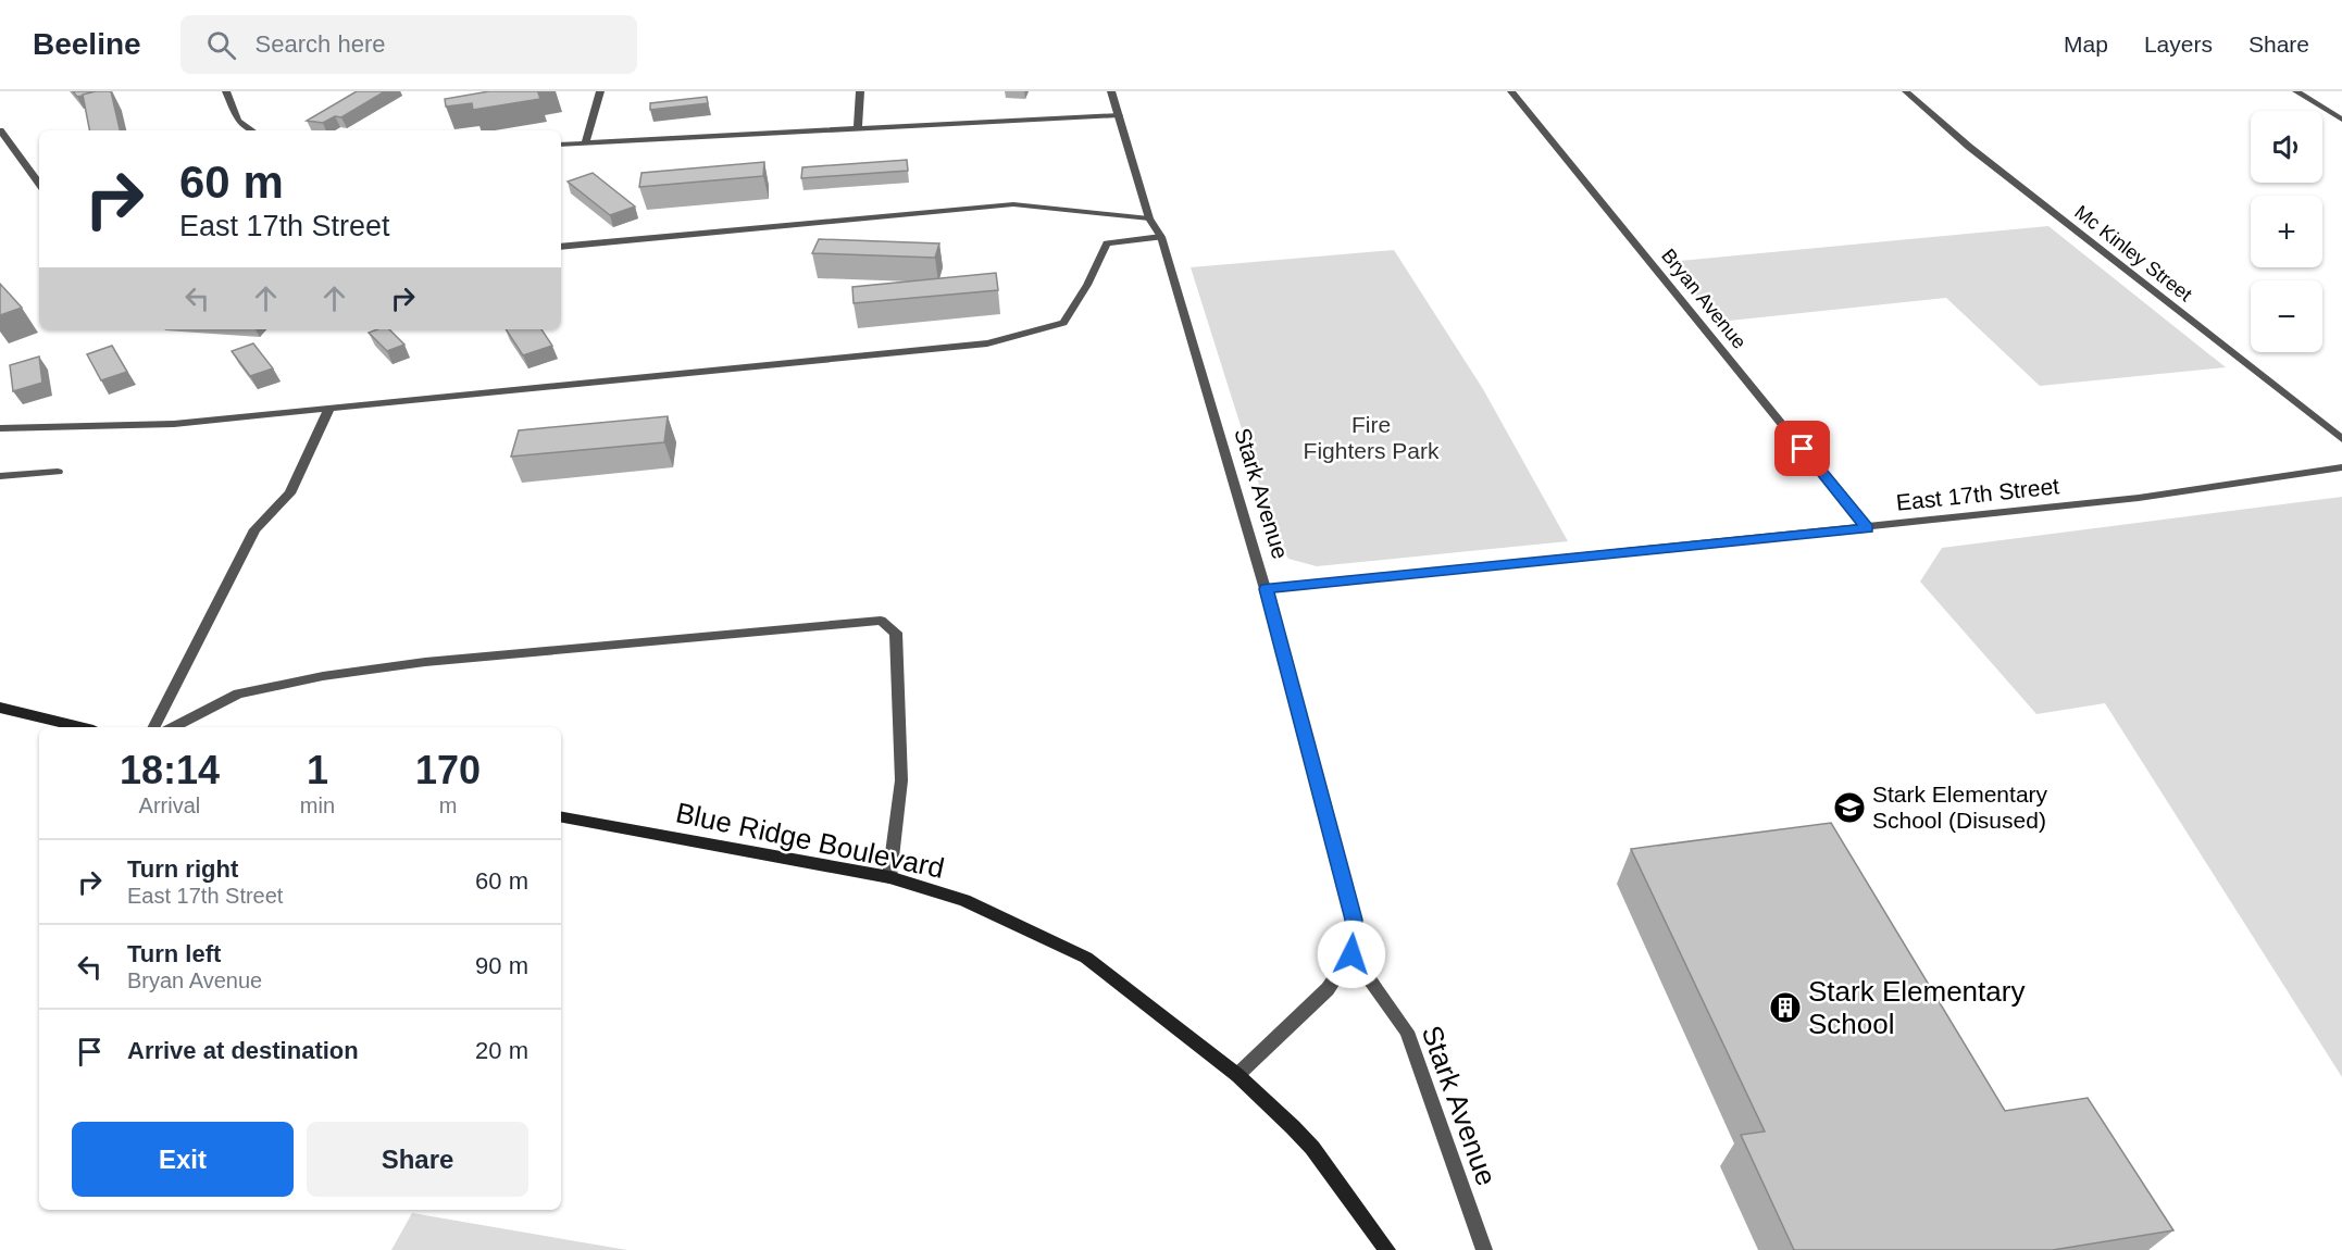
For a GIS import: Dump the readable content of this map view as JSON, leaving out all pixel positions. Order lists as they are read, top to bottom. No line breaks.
{"streets":{"main road":["Blue Ridge Boulevard"],"street":["Mc Kinley Street","Bryan Avenue","Stark Avenue","East 17th Street"]},"crossings":[["Bryan Avenue","East 17th Street"],["Stark Avenue","East 17th Street"]],"parks":["Fire Fighters Park"],"places":{"school or university":["Stark Elementary School (Disused)"],"building":["Stark Elementary School"]},"page":{"header":"Beeline","search":"Search here","nav":["Map","Layers","Share"],"map_buttons":["+","−"],"turn":["60 m","East 17th Street"],"eta":["18:14","Arrival","1","min","170","m"],"list":[{"name":"Turn right","note":"East 17th Street","value":"60 m"},{"name":"Turn left","note":"Bryan Avenue","value":"90 m"},{"name":"Arrive at destination","value":"20 m"}],"buttons":["Exit","Share"]}}
